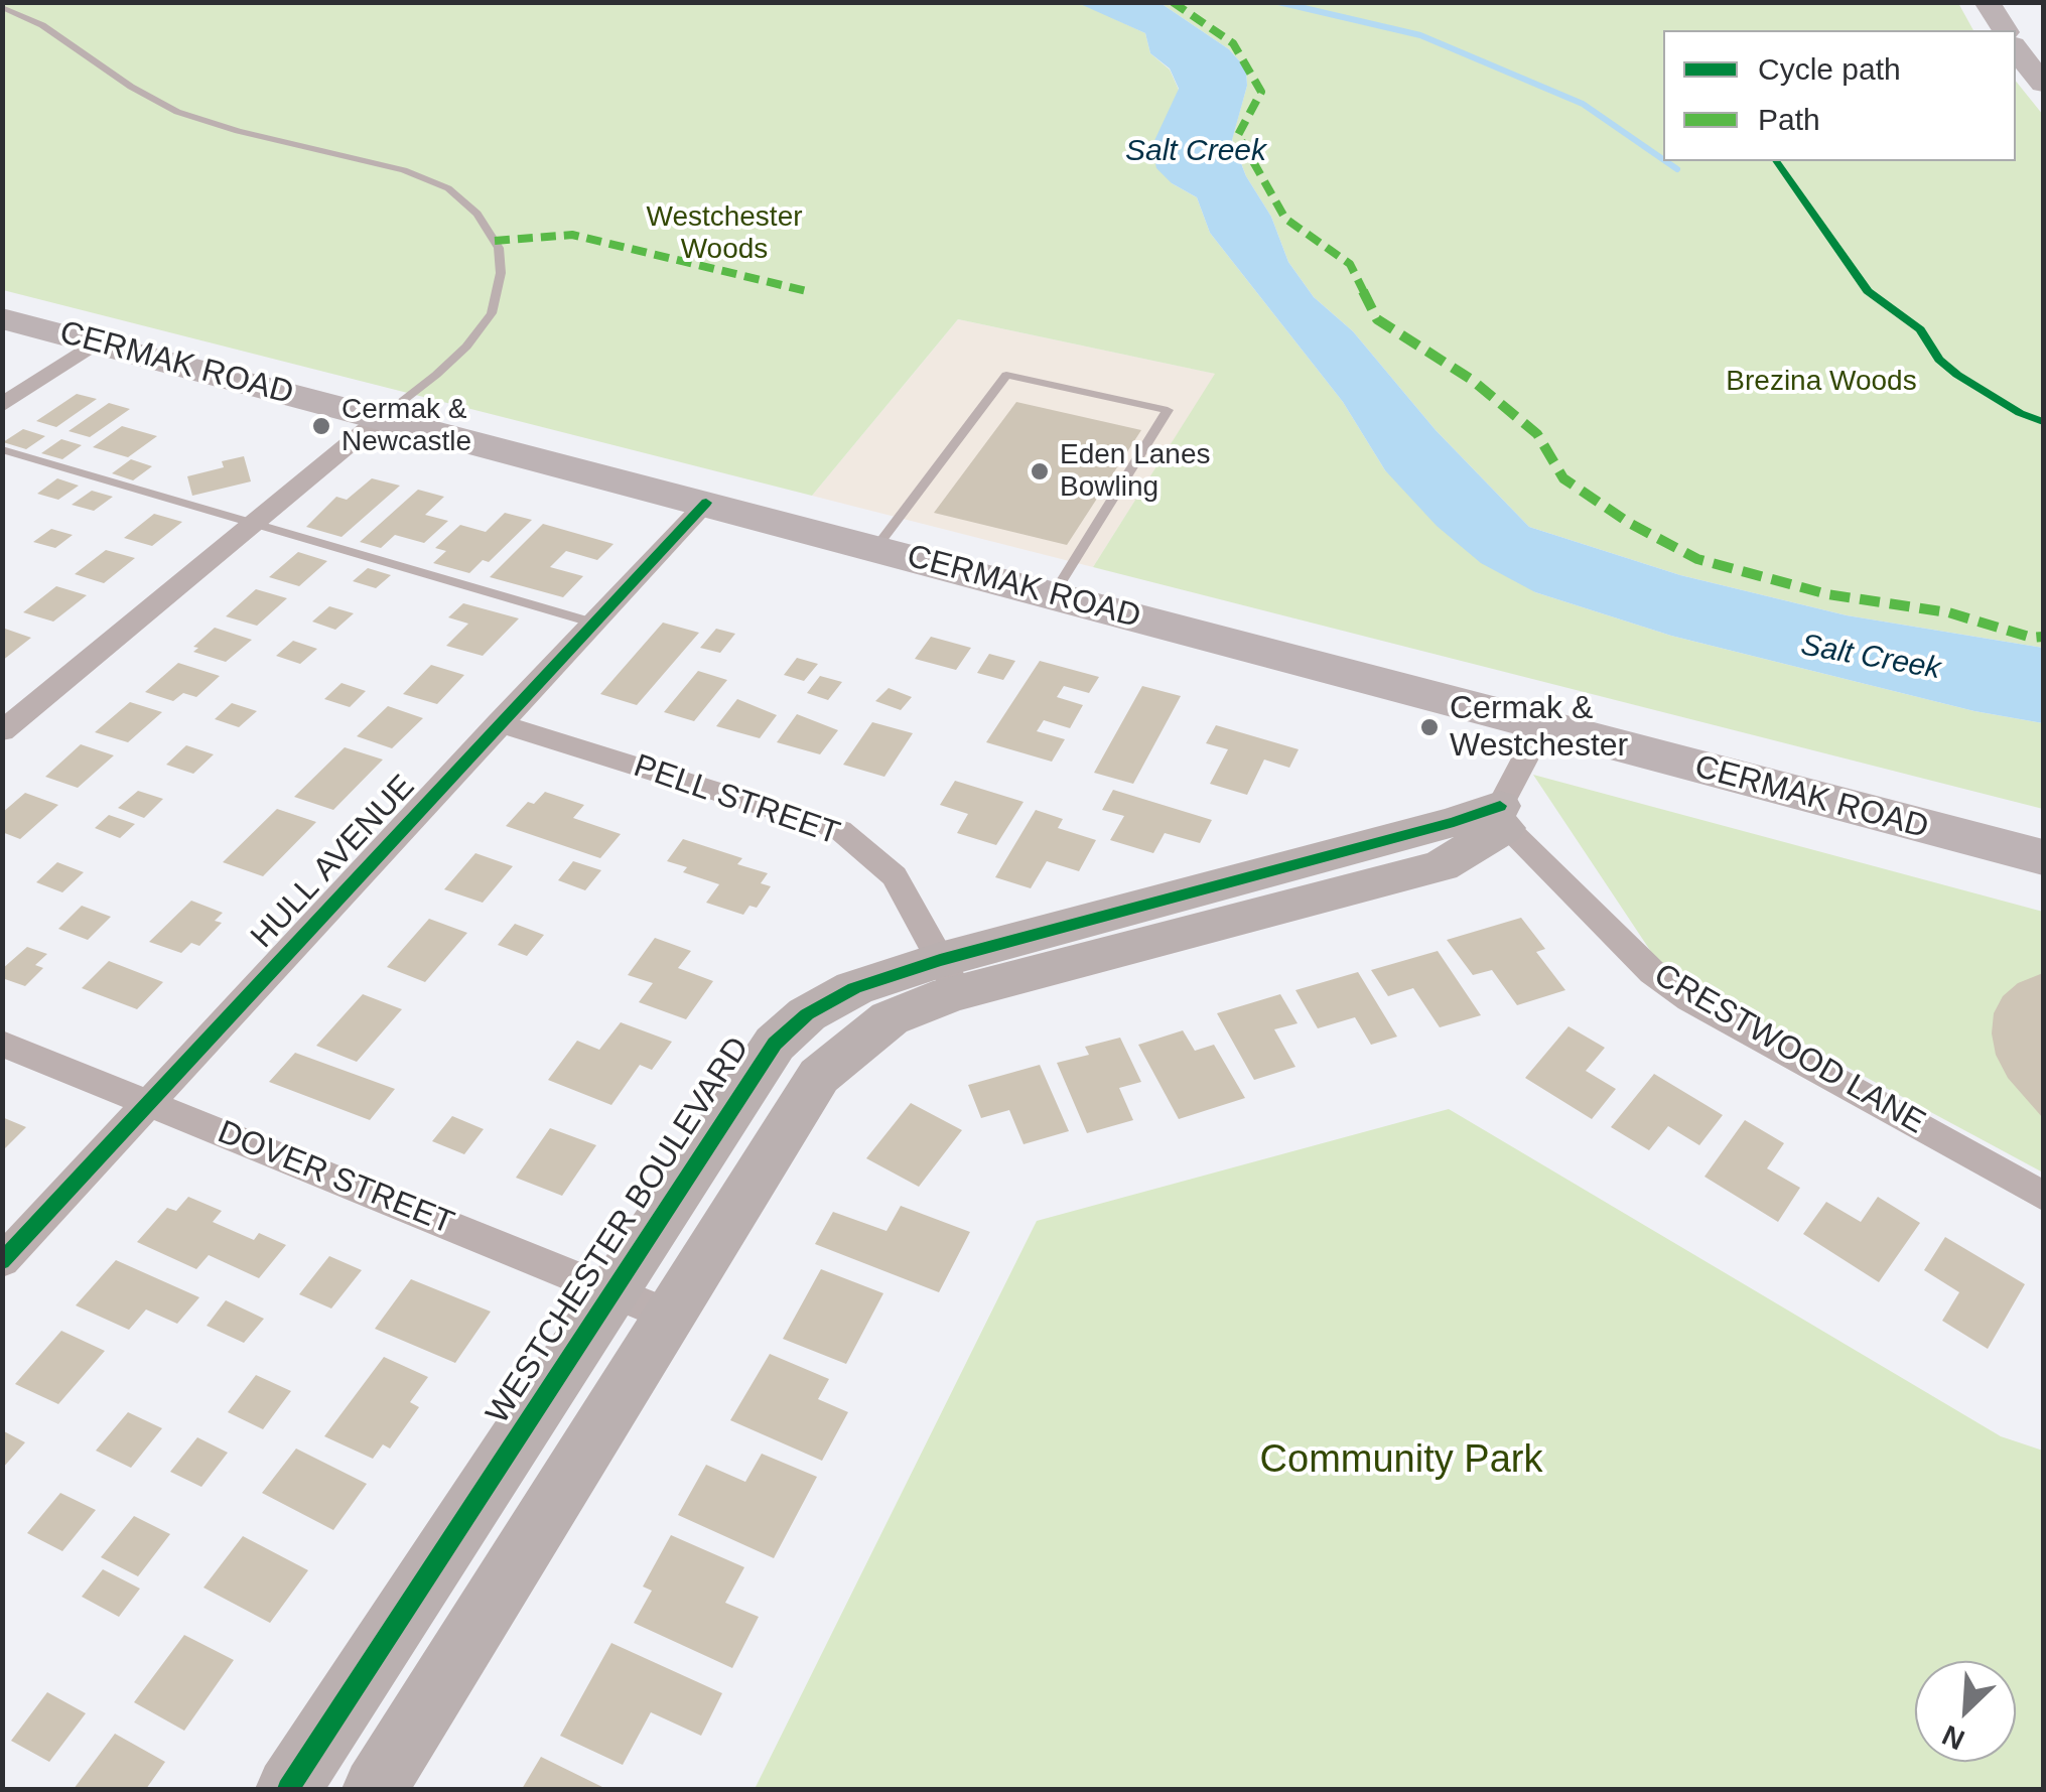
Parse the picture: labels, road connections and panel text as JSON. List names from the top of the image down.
{
  "streets": {
    "main road": ["CERMAK ROAD"],
    "street": [
      "PELL STREET",
      "HULL AVENUE",
      "CRESTWOOD LANE",
      "DOVER STREET",
      "WESTCHESTER BOULEVARD"
    ]
  },
  "crossings": [
    ["CERMAK ROAD", "HULL AVENUE"],
    ["PELL STREET", "HULL AVENUE"],
    ["PELL STREET", "WESTCHESTER BOULEVARD"],
    ["HULL AVENUE", "DOVER STREET"],
    ["CRESTWOOD LANE", "WESTCHESTER BOULEVARD"],
    ["DOVER STREET", "WESTCHESTER BOULEVARD"]
  ],
  "water": ["Salt Creek"],
  "parks": ["Westchester Woods", "Brezina Woods", "Community Park"],
  "places": ["Cermak & Newcastle", "Eden Lanes Bowling", "Cermak & Westchester"],
  "legend": ["Cycle path", "Path"],
  "north": "bottom left"
}
